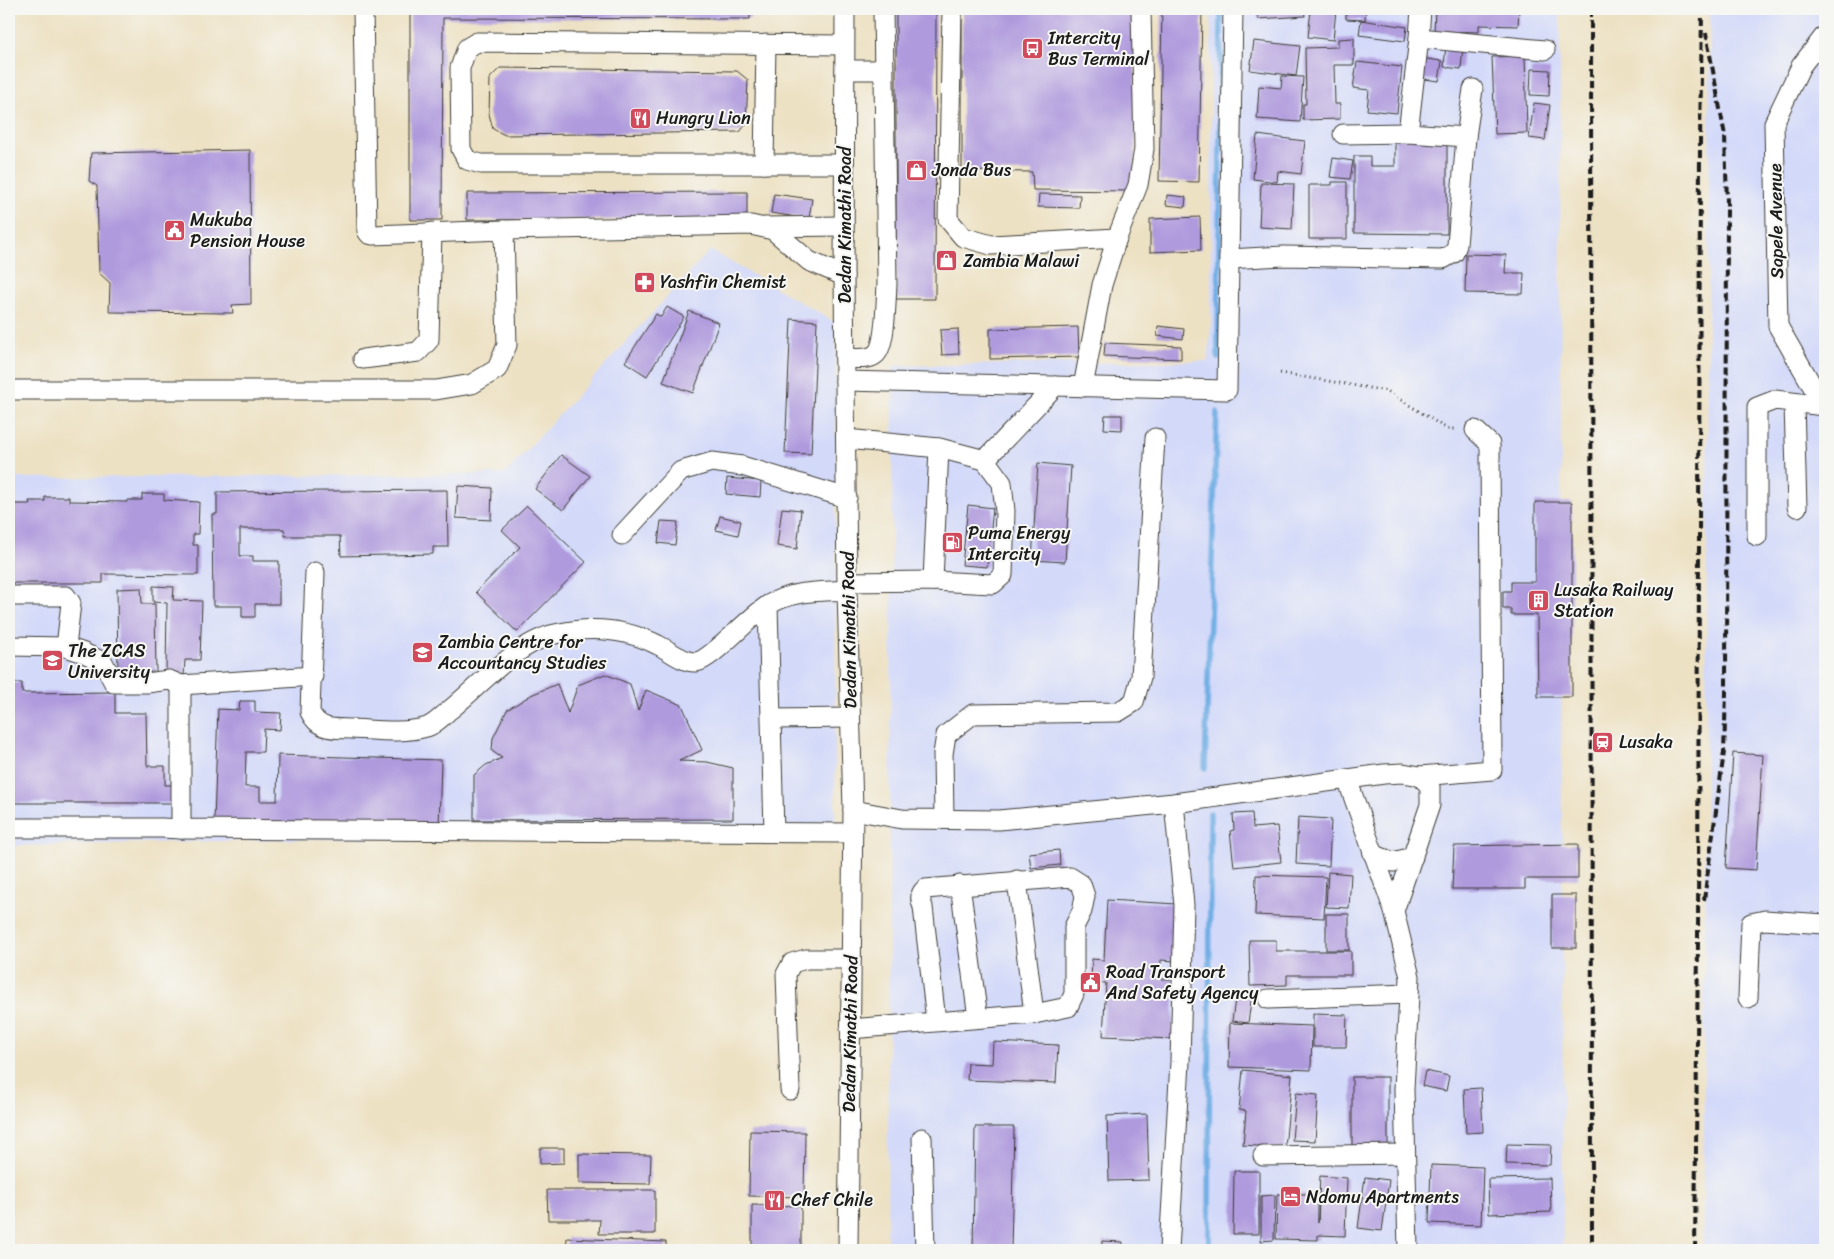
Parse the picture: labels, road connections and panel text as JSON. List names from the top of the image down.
{
  "streets": {
    "street": ["Sapele Avenue", "Dedan Kimathi Road"]
  },
  "places": {
    "bus stop": ["Intercity Bus Terminal"],
    "restaurant": ["Hungry Lion", "Chef Chile"],
    "shop": ["Jonda Bus", "Zambia Malawi"],
    "public building": ["Mukuba Pension House", "Road Transport And Safety Agency"],
    "pharmacy": ["Yashfin Chemist"],
    "fuel station": ["Puma Energy Intercity"],
    "building": ["Lusaka Railway Station"],
    "school or university": ["Zambia Centre for Accountancy Studies", "The ZCAS University"],
    "station": ["Lusaka"],
    "hotel": ["Ndomu Apartments"]
  }
}
